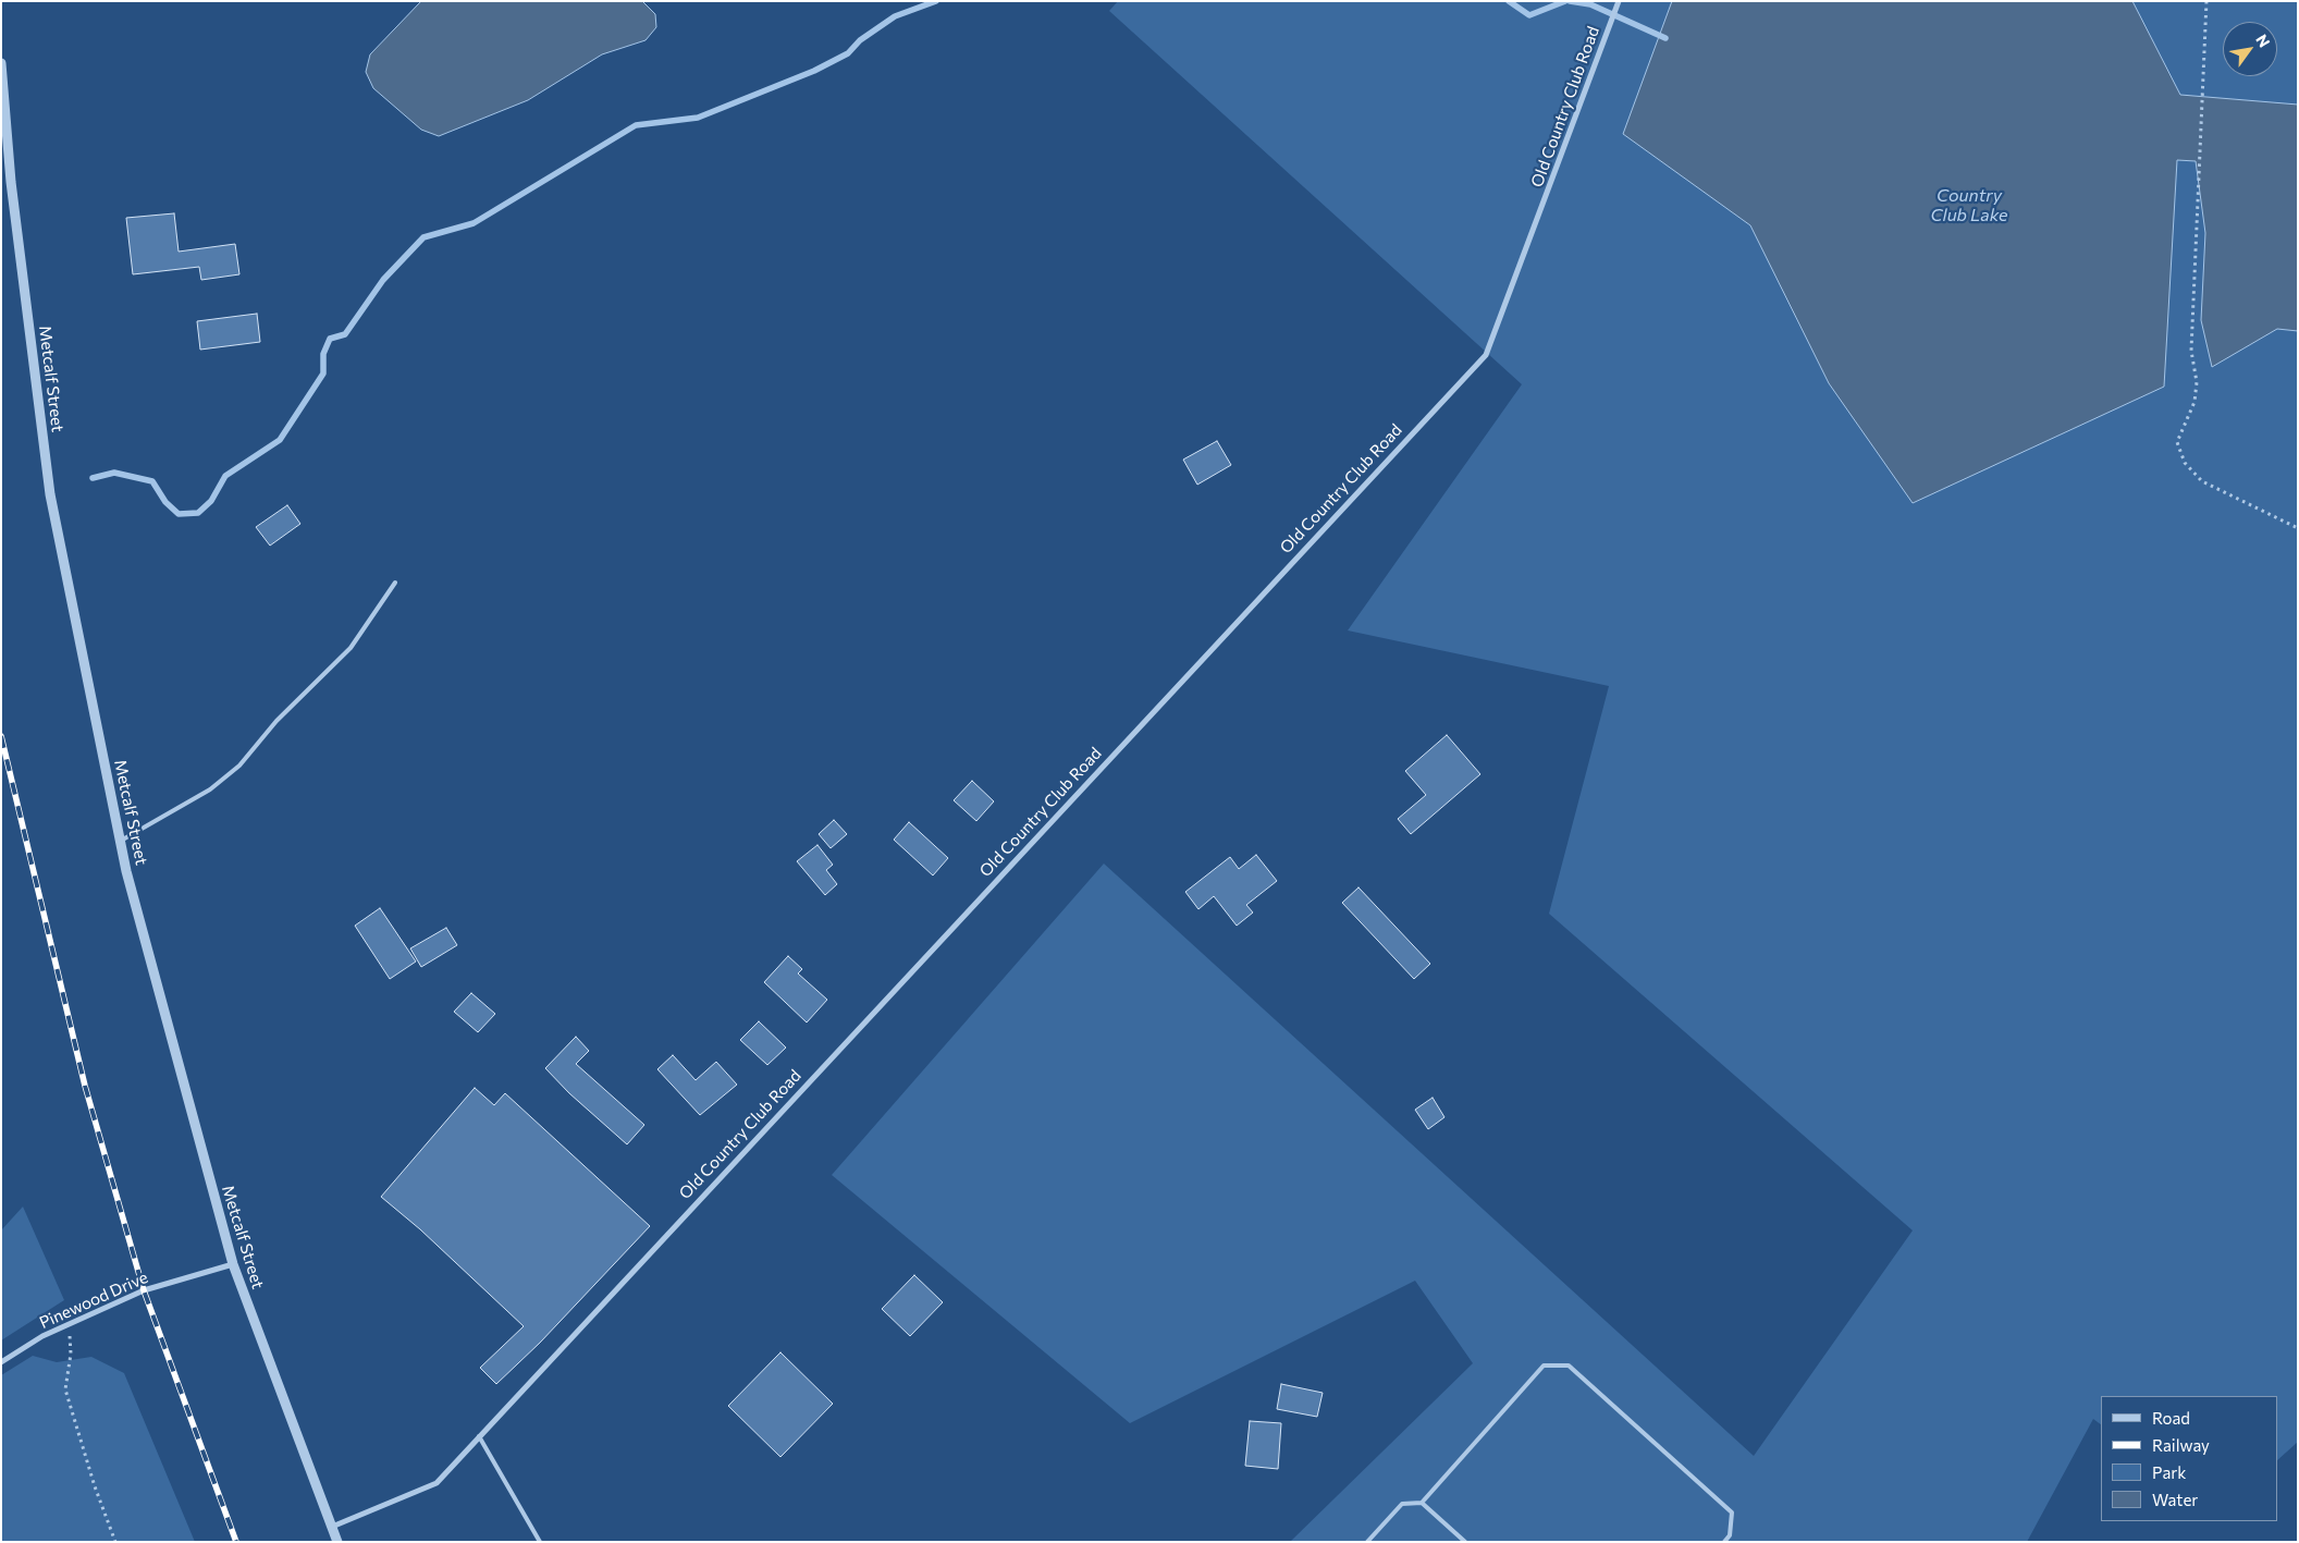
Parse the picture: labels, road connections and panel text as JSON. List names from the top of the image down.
{
  "streets": {
    "street": ["Old Country Club Road", "Metcalf Street", "Pinewood Drive"]
  },
  "crossings": [
    ["Old Country Club Road", "Metcalf Street"],
    ["Metcalf Street", "Pinewood Drive"]
  ],
  "water": ["Country Club Lake"],
  "legend": [
    "Road",
    "Railway",
    "Park",
    "Water"
  ],
  "north": "top right"
}
